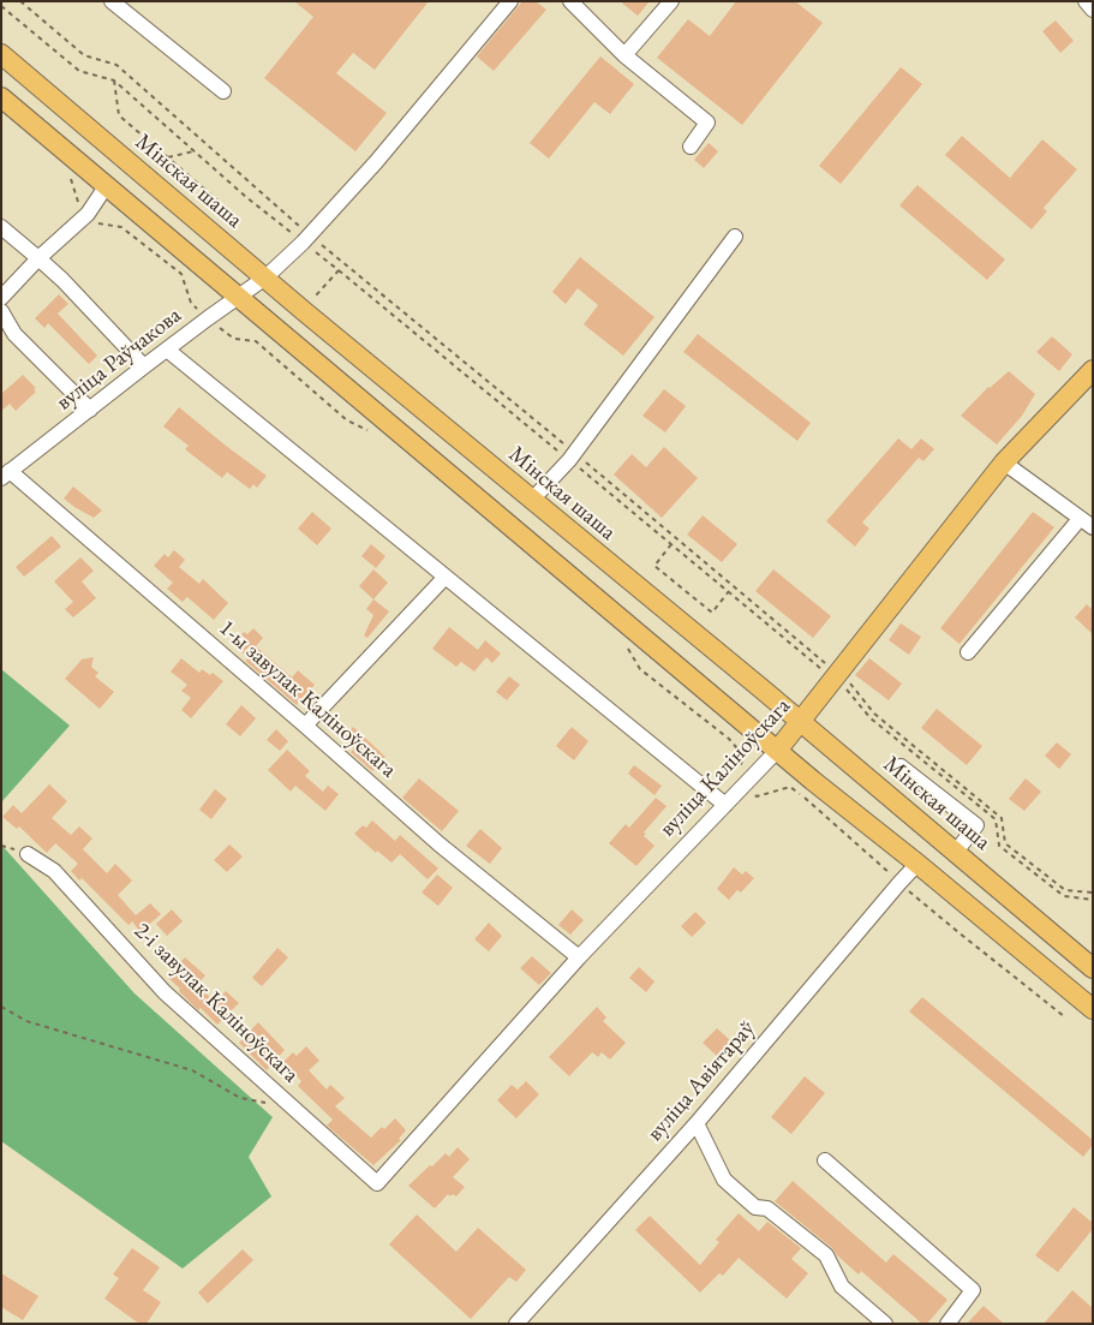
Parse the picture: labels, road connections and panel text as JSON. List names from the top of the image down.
{
  "streets": {
    "main road": ["Мінская шаша", "вуліца Каліноўскага"],
    "street": [
      "вуліца Раўчакова",
      "1-ы завулак Каліноўскага",
      "2-і завулак Каліноўскага",
      "вуліца Авіятараў"
    ]
  },
  "crossings": [
    ["Мінская шаша", "вуліца Раўчакова"],
    ["Мінская шаша", "вуліца Каліноўскага"],
    ["вуліца Раўчакова", "1-ы завулак Каліноўскага"],
    ["1-ы завулак Каліноўскага", "вуліца Каліноўскага"],
    ["вуліца Каліноўскага", "2-і завулак Каліноўскага"]
  ]
}
